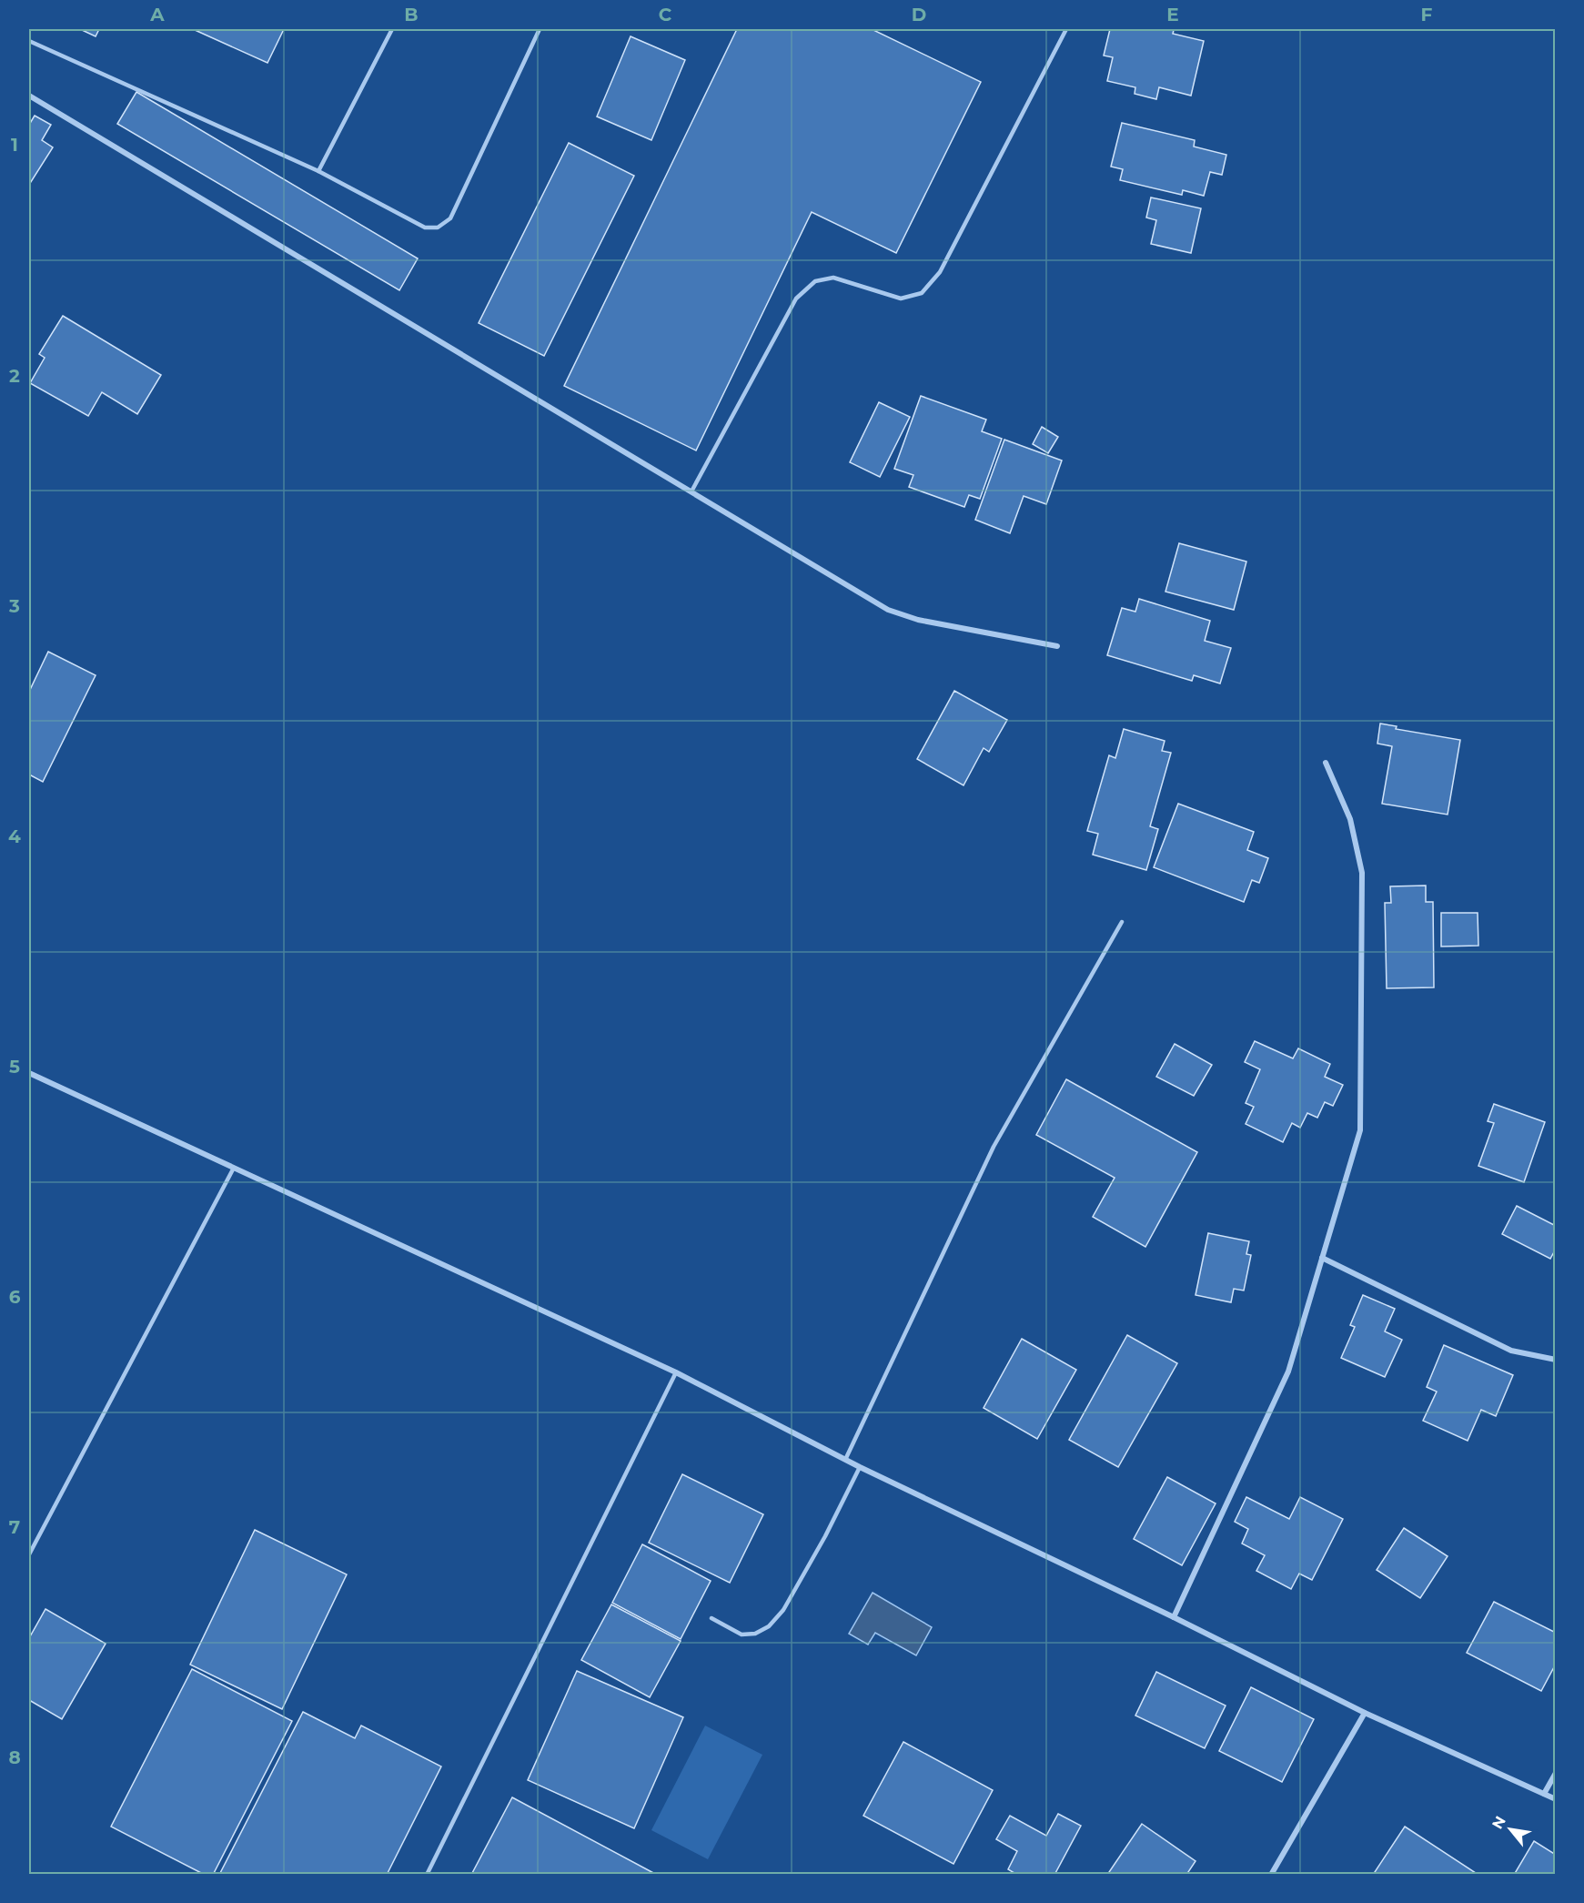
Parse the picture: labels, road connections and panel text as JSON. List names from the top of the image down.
{
  "north": "top left",
  "grid": {
    "columns": [
      "A",
      "B",
      "C",
      "D",
      "E",
      "F"
    ],
    "rows": [
      "1",
      "2",
      "3",
      "4",
      "5",
      "6",
      "7",
      "8"
    ]
  }
}
